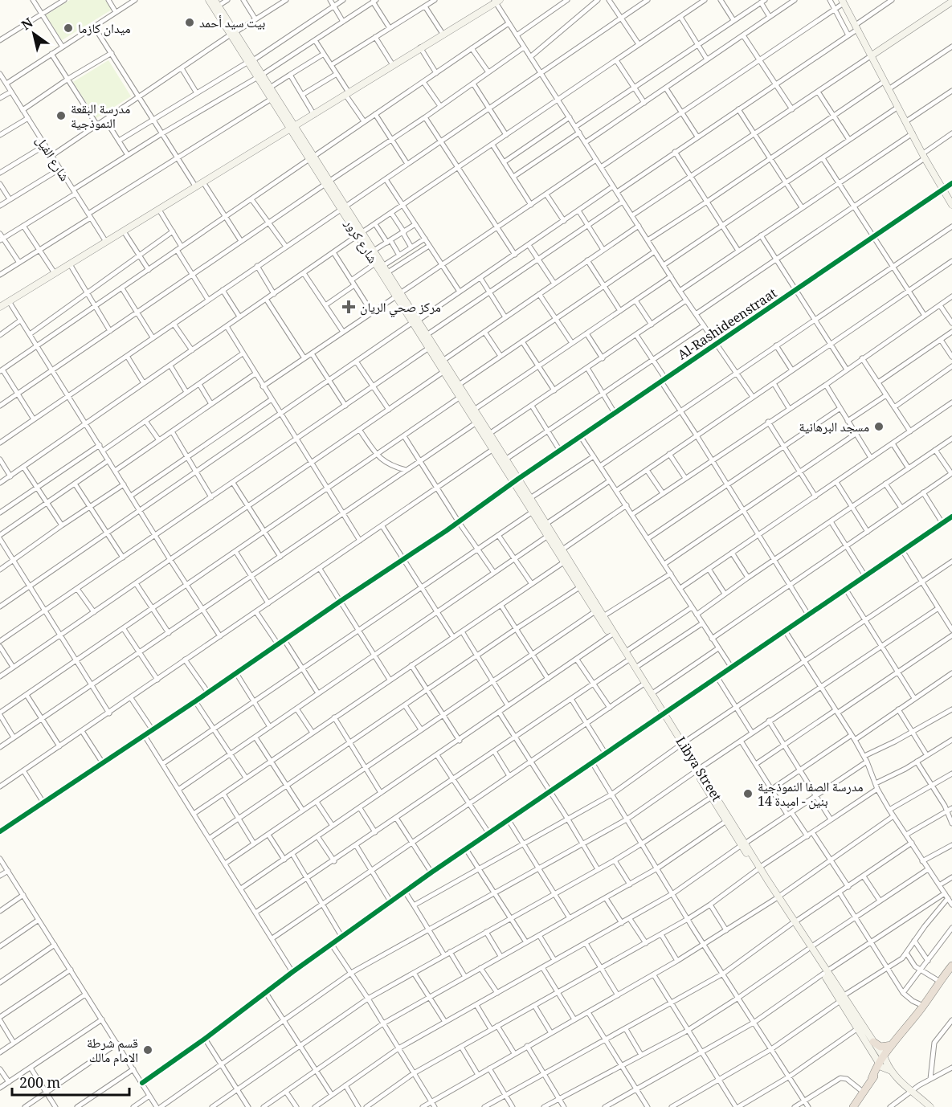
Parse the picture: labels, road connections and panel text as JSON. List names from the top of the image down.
{
  "streets": {
    "street": [
      "شارع الفيل",
      "شارع كرور",
      "Al-Rashideenstraat",
      "Libya Street"
    ]
  },
  "crossings": [
    ["شارع كرور", "Al-Rashideenstraat"],
    ["شارع كرور", "Libya Street"],
    ["Al-Rashideenstraat", "Libya Street"]
  ],
  "places": {
    "other": [
      "بيت سيد أحمد",
      "ميدان كازما",
      "مدرسة البقعة النموذجية",
      "مسجد البرهانية",
      "مدرسة الصفا النموذجية بنين - امبدة 14",
      "قسم شرطة الامام مالك"
    ],
    "health": ["مركز صحي الريان"]
  },
  "scale_bar": "200 m",
  "north": "top left"
}
